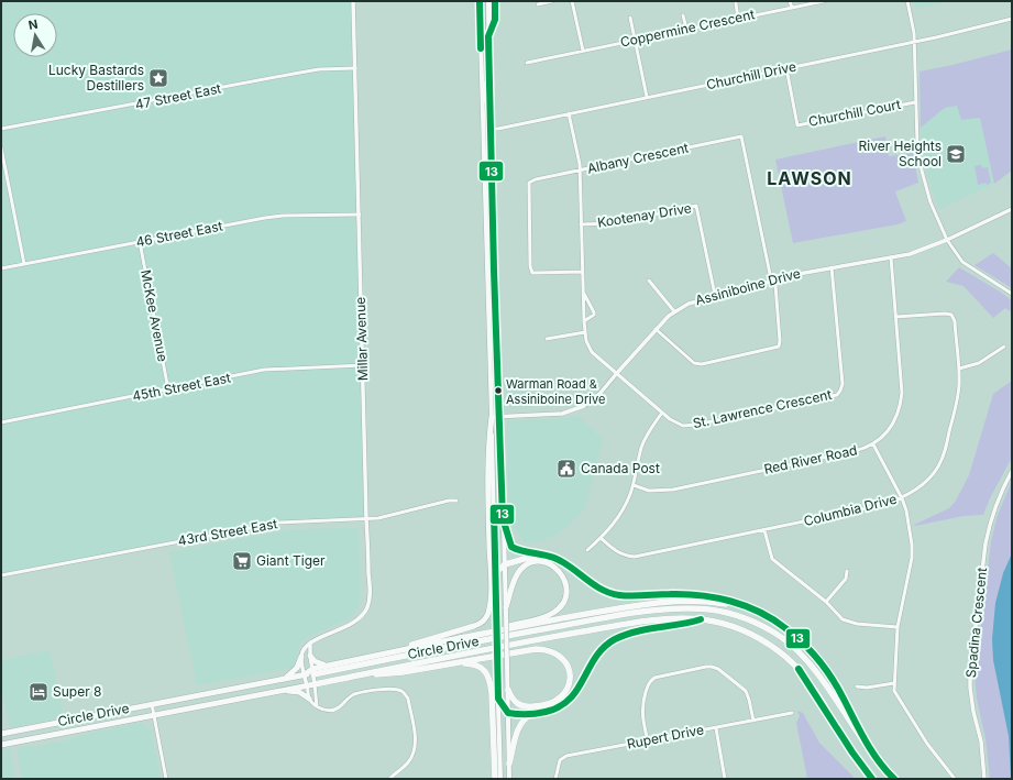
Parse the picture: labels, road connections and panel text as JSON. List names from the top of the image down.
{
  "streets": {
    "highway": ["Circle Drive"],
    "street": [
      "Coppermine Crescent",
      "Churchill Drive",
      "47 Street East",
      "Churchill Court",
      "Albany Crescent",
      "Kootenay Drive",
      "46 Street East",
      "Assiniboine Drive",
      "McKee Avenue",
      "Millar Avenue",
      "45th Street East",
      "St. Lawrence Crescent",
      "Red River Road",
      "Columbia Drive",
      "43rd Street East",
      "Spadina Crescent",
      "Rupert Drive"
    ]
  },
  "crossings": [
    ["Churchill Drive", "Churchill Court"],
    ["Churchill Drive", "St. Lawrence Crescent"],
    ["47 Street East", "Millar Avenue"],
    ["Albany Crescent", "Assiniboine Drive"],
    ["Albany Crescent", "St. Lawrence Crescent"],
    ["Kootenay Drive", "Assiniboine Drive"],
    ["Kootenay Drive", "St. Lawrence Crescent"],
    ["46 Street East", "McKee Avenue"],
    ["46 Street East", "Millar Avenue"],
    ["Assiniboine Drive", "St. Lawrence Crescent"],
    ["Assiniboine Drive", "Red River Road"],
    ["McKee Avenue", "45th Street East"],
    ["Millar Avenue", "45th Street East"],
    ["Millar Avenue", "43rd Street East"],
    ["Red River Road", "Columbia Drive"]
  ],
  "districts": ["LAWSON"],
  "places": {
    "place": ["Lucky Bastards Destillers"],
    "school or university": ["River Heights School"],
    "other": ["Warman Road & Assiniboine Drive"],
    "public building": ["Canada Post"],
    "supermarket": ["Giant Tiger"],
    "hotel": ["Super 8"]
  },
  "lines": ["transit line 13"],
  "north": "top"
}
